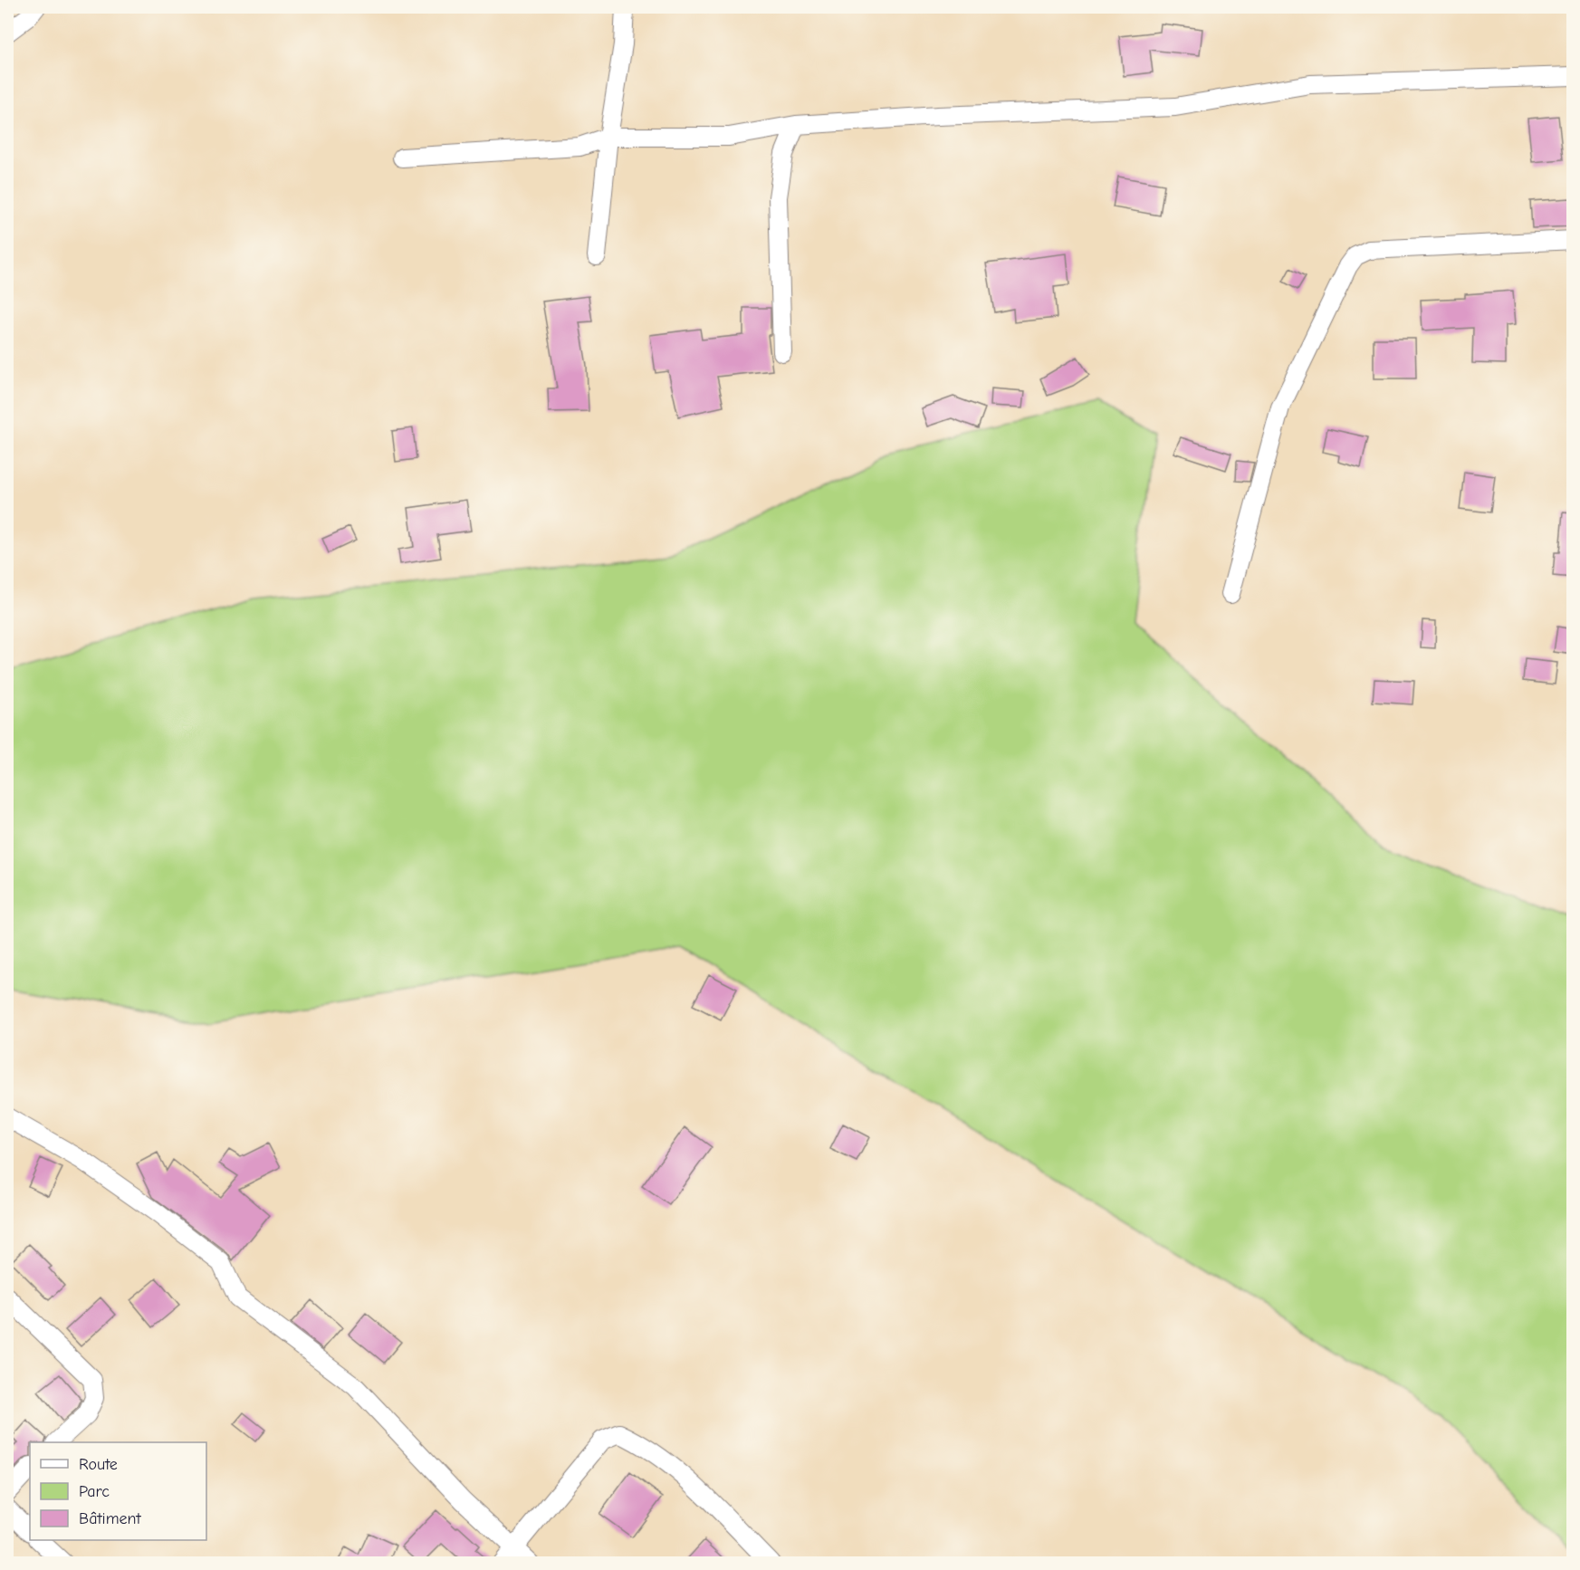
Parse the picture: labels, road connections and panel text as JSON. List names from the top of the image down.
{
  "legend": ["Route", "Parc", "Bâtiment"]
}
